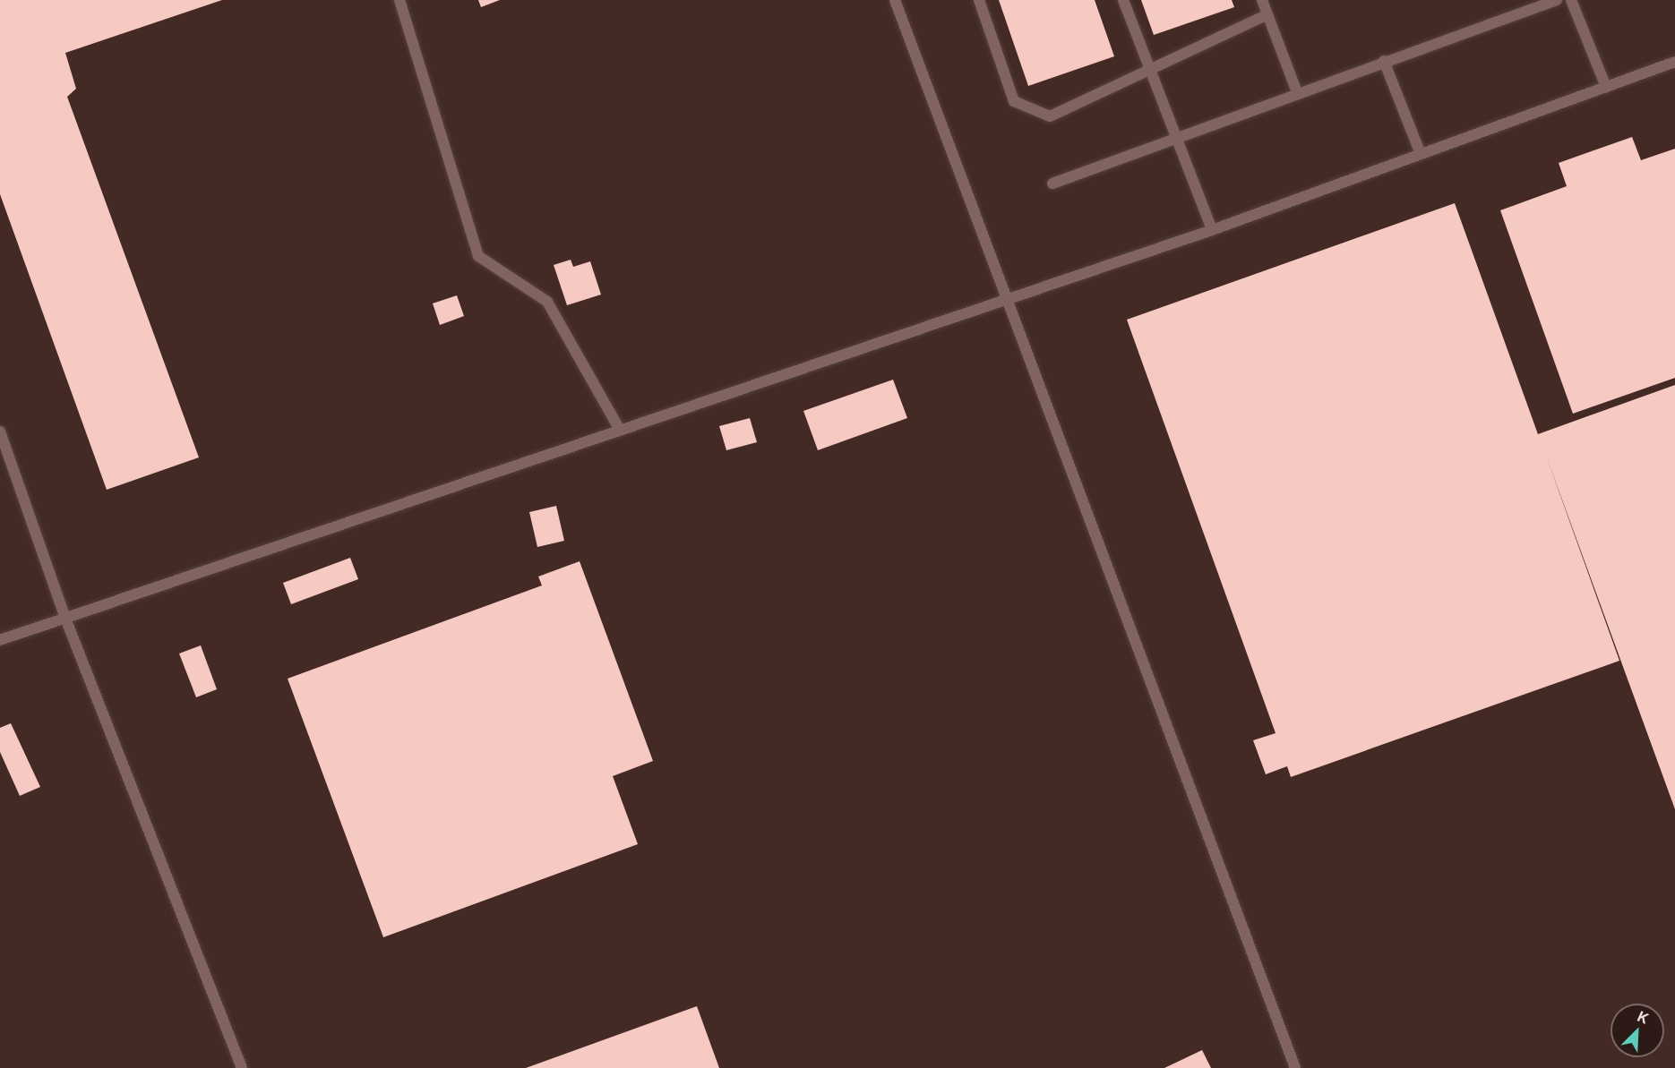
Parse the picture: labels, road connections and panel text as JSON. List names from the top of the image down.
{
  "north": "top right"
}
